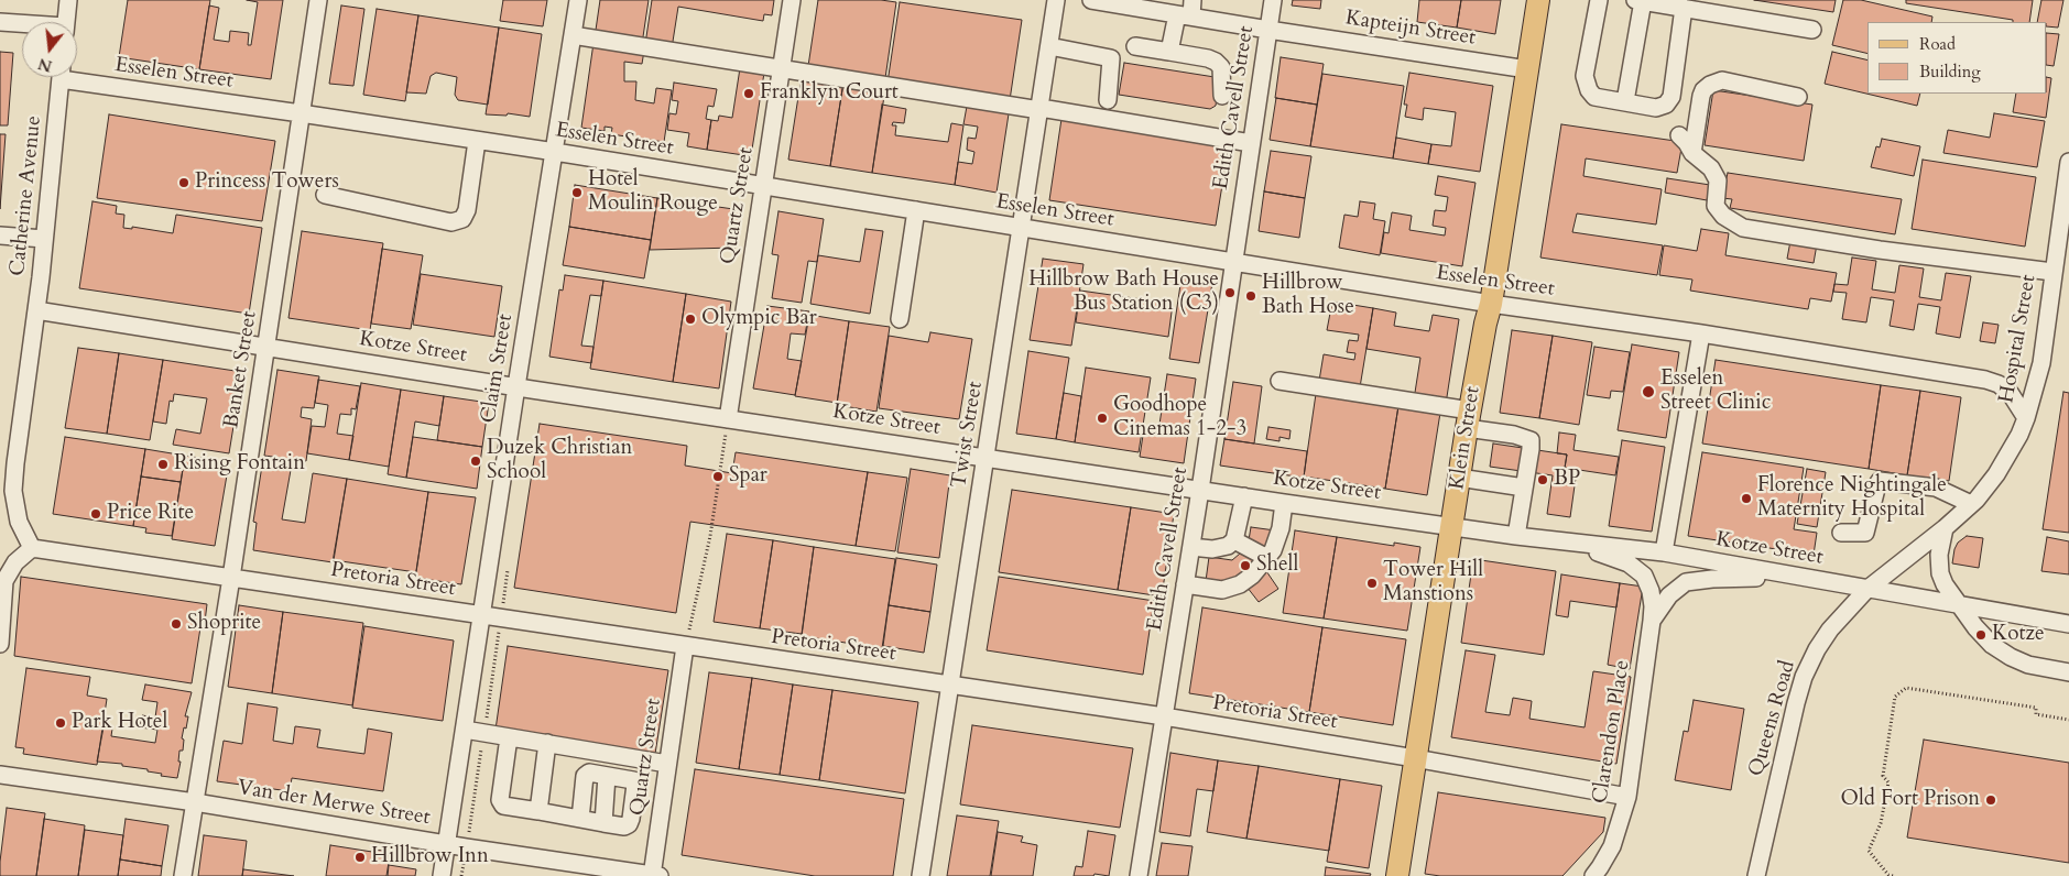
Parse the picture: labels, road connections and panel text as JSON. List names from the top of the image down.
{
  "streets": {
    "main road": ["Klein Street"],
    "street": [
      "Kapteijn Street",
      "Esselen Street",
      "Edith Cavell Street",
      "Catherine Avenue",
      "Quartz Street",
      "Hospital Street",
      "Kotze Street",
      "Claim Street",
      "Banket Street",
      "Twist Street",
      "Pretoria Street",
      "Queens Road",
      "Clarendon Place",
      "Van der Merwe Street"
    ]
  },
  "crossings": [
    ["Kapteijn Street", "Edith Cavell Street"],
    ["Kapteijn Street", "Klein Street"],
    ["Esselen Street", "Edith Cavell Street"],
    ["Esselen Street", "Quartz Street"],
    ["Esselen Street", "Hospital Street"],
    ["Esselen Street", "Claim Street"],
    ["Esselen Street", "Banket Street"],
    ["Esselen Street", "Twist Street"],
    ["Esselen Street", "Klein Street"],
    ["Edith Cavell Street", "Kotze Street"],
    ["Edith Cavell Street", "Pretoria Street"],
    ["Catherine Avenue", "Kotze Street"],
    ["Catherine Avenue", "Pretoria Street"],
    ["Quartz Street", "Kotze Street"],
    ["Quartz Street", "Pretoria Street"],
    ["Quartz Street", "Van der Merwe Street"],
    ["Hospital Street", "Kotze Street"],
    ["Hospital Street", "Queens Road"],
    ["Kotze Street", "Claim Street"],
    ["Kotze Street", "Banket Street"],
    ["Kotze Street", "Twist Street"],
    ["Kotze Street", "Klein Street"],
    ["Kotze Street", "Queens Road"],
    ["Kotze Street", "Clarendon Place"],
    ["Claim Street", "Pretoria Street"],
    ["Claim Street", "Van der Merwe Street"],
    ["Banket Street", "Pretoria Street"],
    ["Banket Street", "Van der Merwe Street"],
    ["Twist Street", "Pretoria Street"],
    ["Klein Street", "Pretoria Street"],
    ["Pretoria Street", "Clarendon Place"]
  ],
  "places": [
    "Franklyn Court",
    "Princess Towers",
    "Hotel Moulin Rouge",
    "Hillbrow Bath House Bus Station (C3)",
    "Hillbrow Bath Hose",
    "Olympic Bar",
    "Esselen Street Clinic",
    "Goodhope Cinemas 1-2-3",
    "Duzek Christian School",
    "Rising Fontain",
    "Spar",
    "BP",
    "Florence Nightingale Maternity Hospital",
    "Price Rite",
    "Shell",
    "Tower Hill Manstions",
    "Shoprite",
    "Kotze",
    "Park Hotel",
    "Old Fort Prison",
    "Hillbrow Inn"
  ],
  "legend": ["Road", "Building"],
  "north": "bottom"
}
